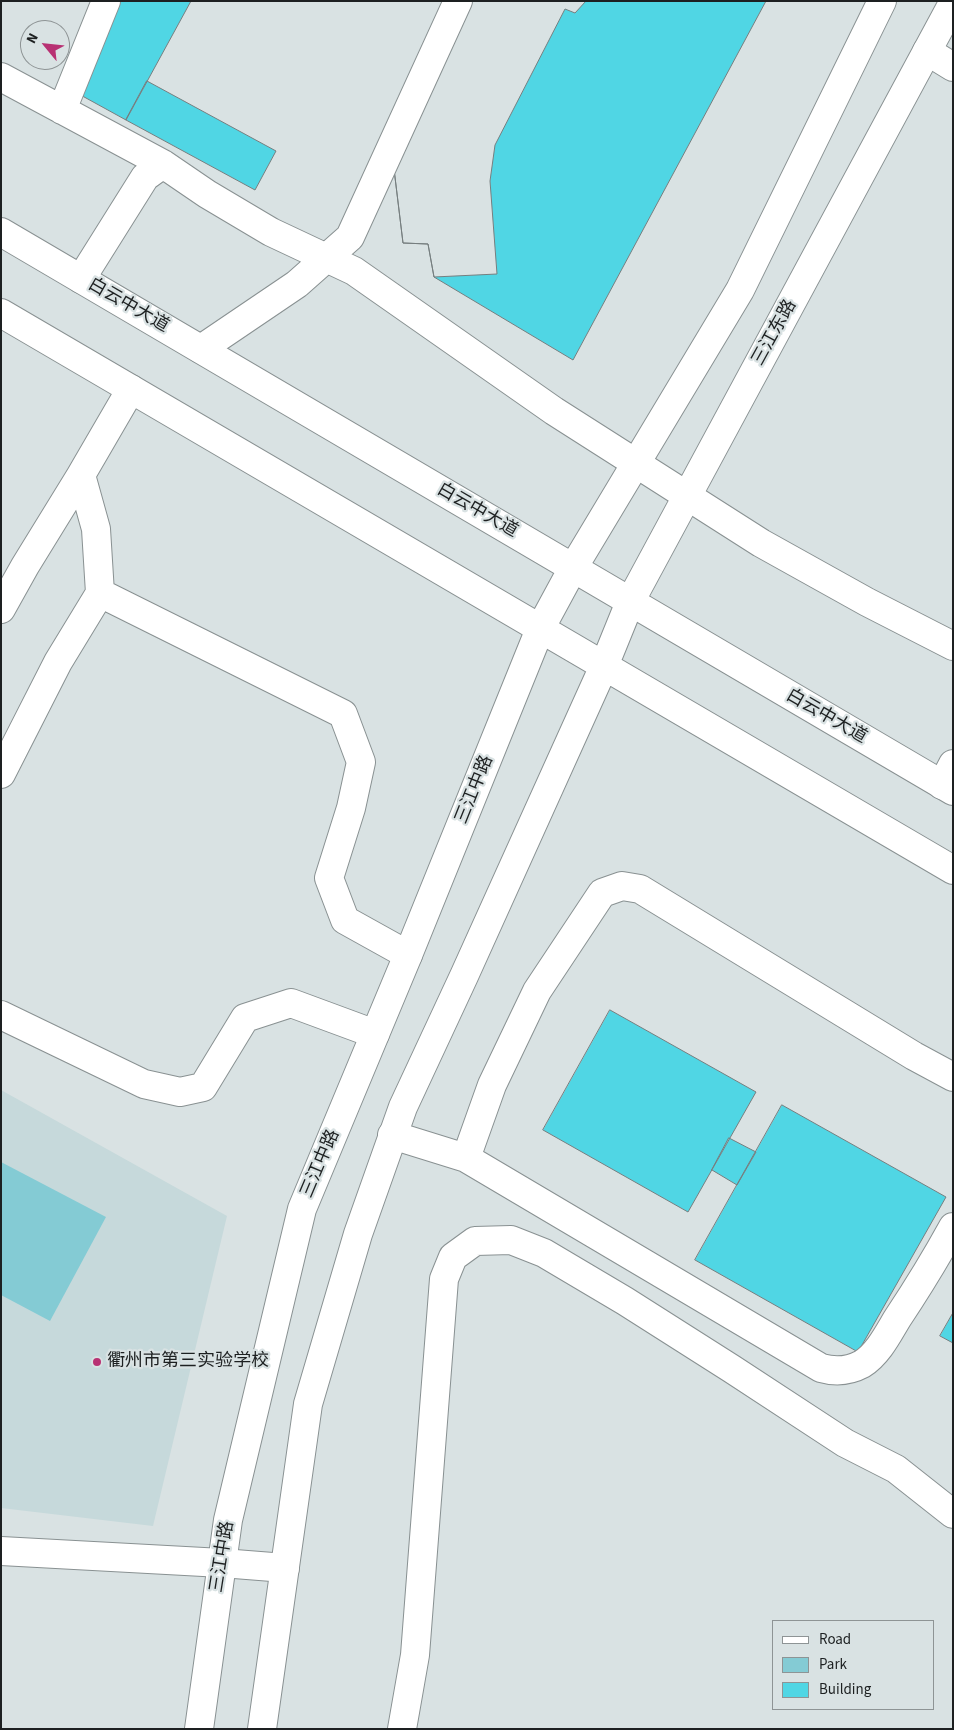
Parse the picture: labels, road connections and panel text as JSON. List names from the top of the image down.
{
  "streets": {
    "street": ["白云中大道", "三江东路", "三江中路"]
  },
  "crossings": [
    ["白云中大道", "三江东路"]
  ],
  "places": ["衢州市第三实验学校"],
  "legend": ["Road", "Park", "Building"],
  "north": "top left"
}
